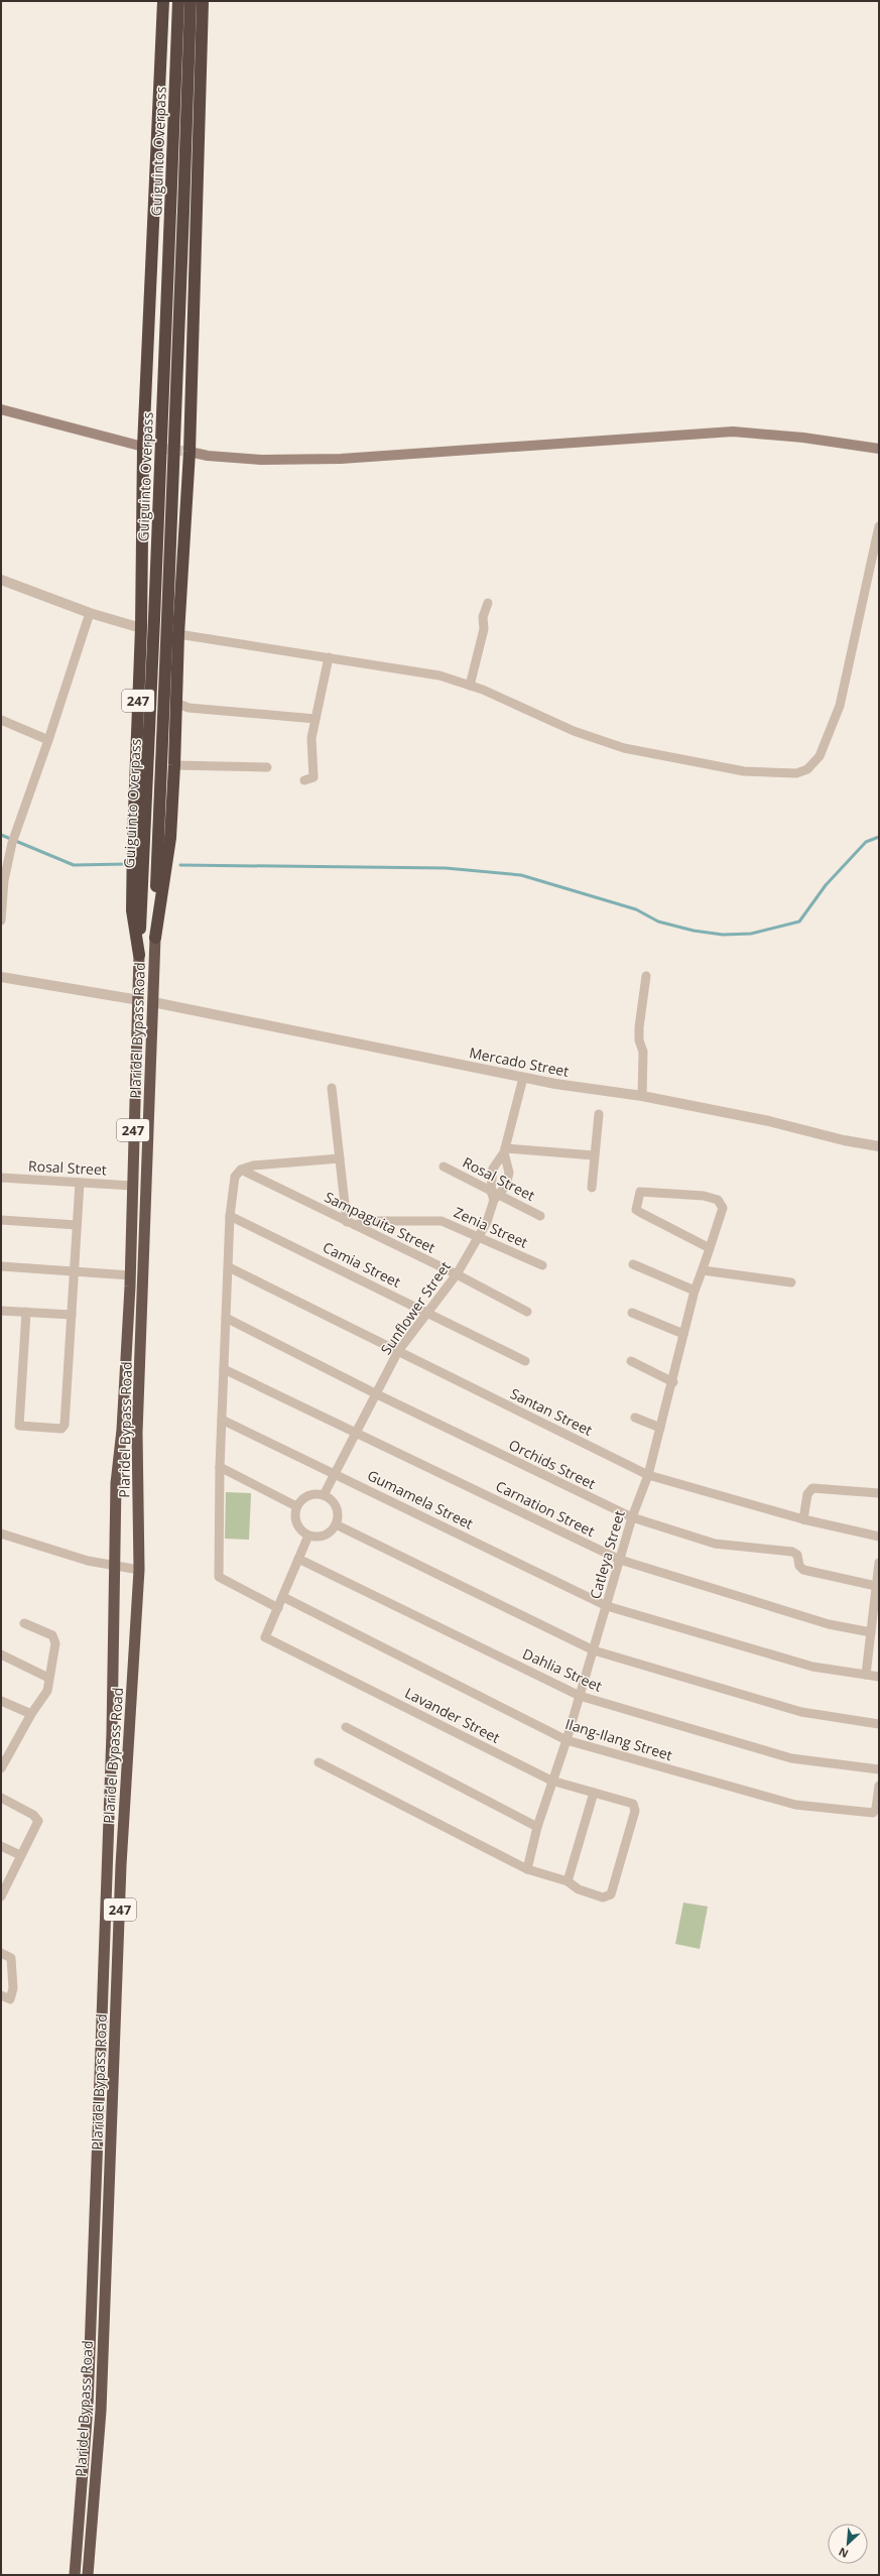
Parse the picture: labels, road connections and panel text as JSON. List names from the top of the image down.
{
  "streets": {
    "highway": ["Guiguinto Overpass", "247", "Plaridel Bypass Road"],
    "street": [
      "Mercado Street",
      "Rosal Street",
      "Sampaguita Street",
      "Zenia Street",
      "Camia Street",
      "Sunflower Street",
      "Santan Street",
      "Orchids Street",
      "Gumamela Street",
      "Carnation Street",
      "Catleya Street",
      "Dahlia Street",
      "Lavander Street",
      "Ilang-Ilang Street"
    ]
  },
  "crossings": [
    ["Guiguinto Overpass", "247"],
    ["Guiguinto Overpass", "Plaridel Bypass Road"],
    ["247", "Plaridel Bypass Road"],
    ["Plaridel Bypass Road", "Mercado Street"],
    ["Plaridel Bypass Road", "Rosal Street"],
    ["Mercado Street", "Sunflower Street"],
    ["Rosal Street", "Sunflower Street"],
    ["Sampaguita Street", "Zenia Street"],
    ["Sampaguita Street", "Sunflower Street"],
    ["Zenia Street", "Sunflower Street"],
    ["Camia Street", "Sunflower Street"],
    ["Sunflower Street", "Santan Street"],
    ["Sunflower Street", "Orchids Street"],
    ["Sunflower Street", "Gumamela Street"],
    ["Sunflower Street", "Carnation Street"],
    ["Santan Street", "Catleya Street"],
    ["Orchids Street", "Catleya Street"],
    ["Gumamela Street", "Catleya Street"],
    ["Carnation Street", "Catleya Street"],
    ["Catleya Street", "Dahlia Street"],
    ["Catleya Street", "Lavander Street"],
    ["Catleya Street", "Ilang-Ilang Street"]
  ],
  "north": "bottom left"
}
